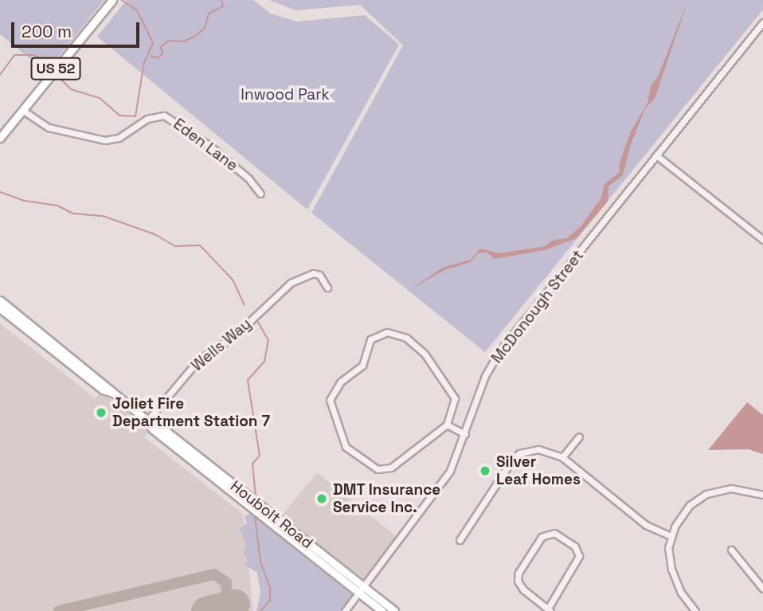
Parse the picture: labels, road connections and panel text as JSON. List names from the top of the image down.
{
  "streets": {
    "main road": ["US 52", "Houbolt Road"],
    "street": ["Eden Lane", "McDonough Street", "Wells Way"]
  },
  "crossings": [
    ["US 52", "Eden Lane"],
    ["McDonough Street", "Houbolt Road"],
    ["Wells Way", "Houbolt Road"]
  ],
  "parks": ["Inwood Park"],
  "places": ["Joliet Fire Department Station 7", "Silver Leaf Homes", "DMT Insurance Service Inc."],
  "scale_bar": "200 m"
}
